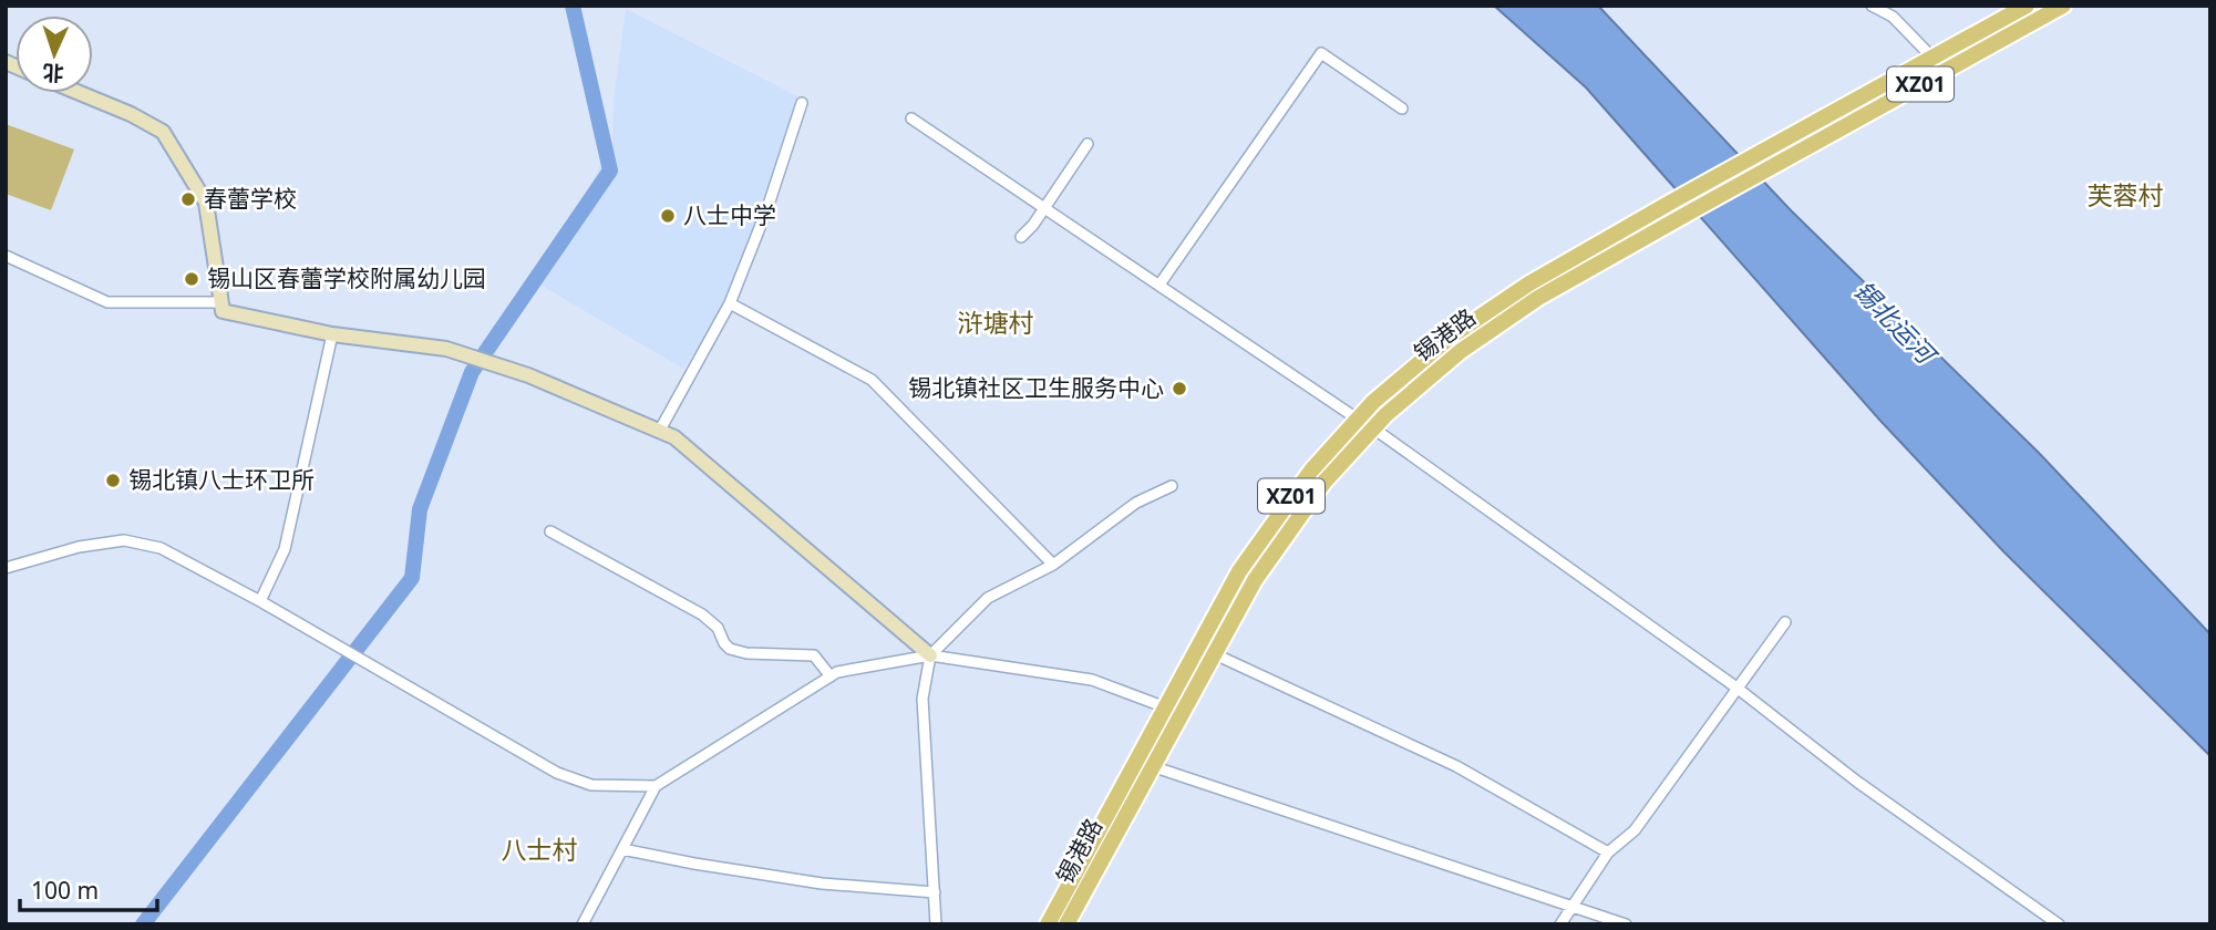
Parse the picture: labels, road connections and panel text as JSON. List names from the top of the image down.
{
  "streets": {
    "main road": ["XZ01", "锡港路"]
  },
  "districts": ["芙蓉村", "浒塘村", "八士村"],
  "water": ["锡北运河"],
  "places": [
    "春蕾学校",
    "八士中学",
    "锡山区春蕾学校附属幼儿园",
    "锡北镇社区卫生服务中心",
    "锡北镇八士环卫所"
  ],
  "scale_bar": "100 m",
  "north": "bottom"
}
